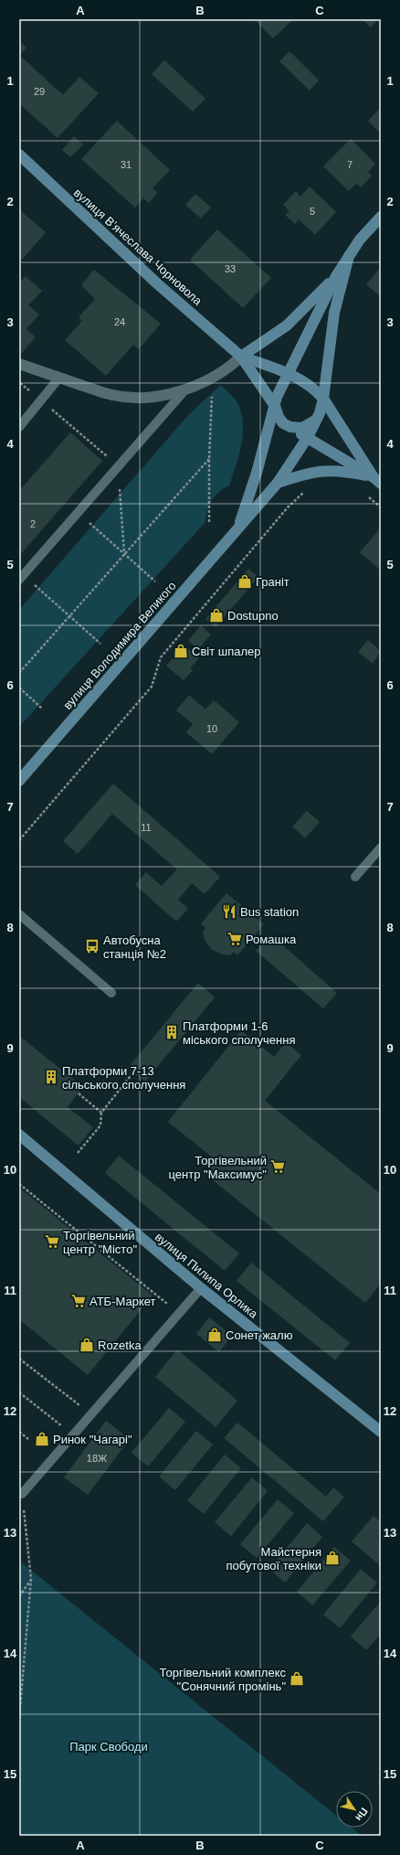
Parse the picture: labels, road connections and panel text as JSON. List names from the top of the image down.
{
  "streets": {
    "main road": ["вулиця Вʼячеслава Чорновола", "вулиця Володимира Великого", "вулиця Пилипа Орлика"]
  },
  "parks": ["Парк Свободи"],
  "places": {
    "shop": [
      "Граніт",
      "Dostupno",
      "Світ шпалер",
      "Сонет жалю",
      "Rozetka",
      "Ринок \"Чагарі\"",
      "Майстерня побутової техніки",
      "Торгівельний комплекс \"Сонячний промінь\""
    ],
    "restaurant": ["Bus station"],
    "supermarket": [
      "Ромашка",
      "Торгівельний центр \"Максимус\"",
      "Торгівельний центр \"Місто\"",
      "АТБ-Маркет"
    ],
    "bus stop": ["Автобусна станція №2"],
    "building": ["Платформи 1-6 міського сполучення", "Платформи 7-13 сільського сполучення"]
  },
  "house_numbers": [
    "29",
    "31",
    "7",
    "5",
    "33",
    "24",
    "2",
    "10",
    "11",
    "18Ж"
  ],
  "north": "bottom right",
  "grid": {
    "columns": ["A", "B", "C"],
    "rows": [
      "1",
      "2",
      "3",
      "4",
      "5",
      "6",
      "7",
      "8",
      "9",
      "10",
      "11",
      "12",
      "13",
      "14",
      "15"
    ]
  }
}
